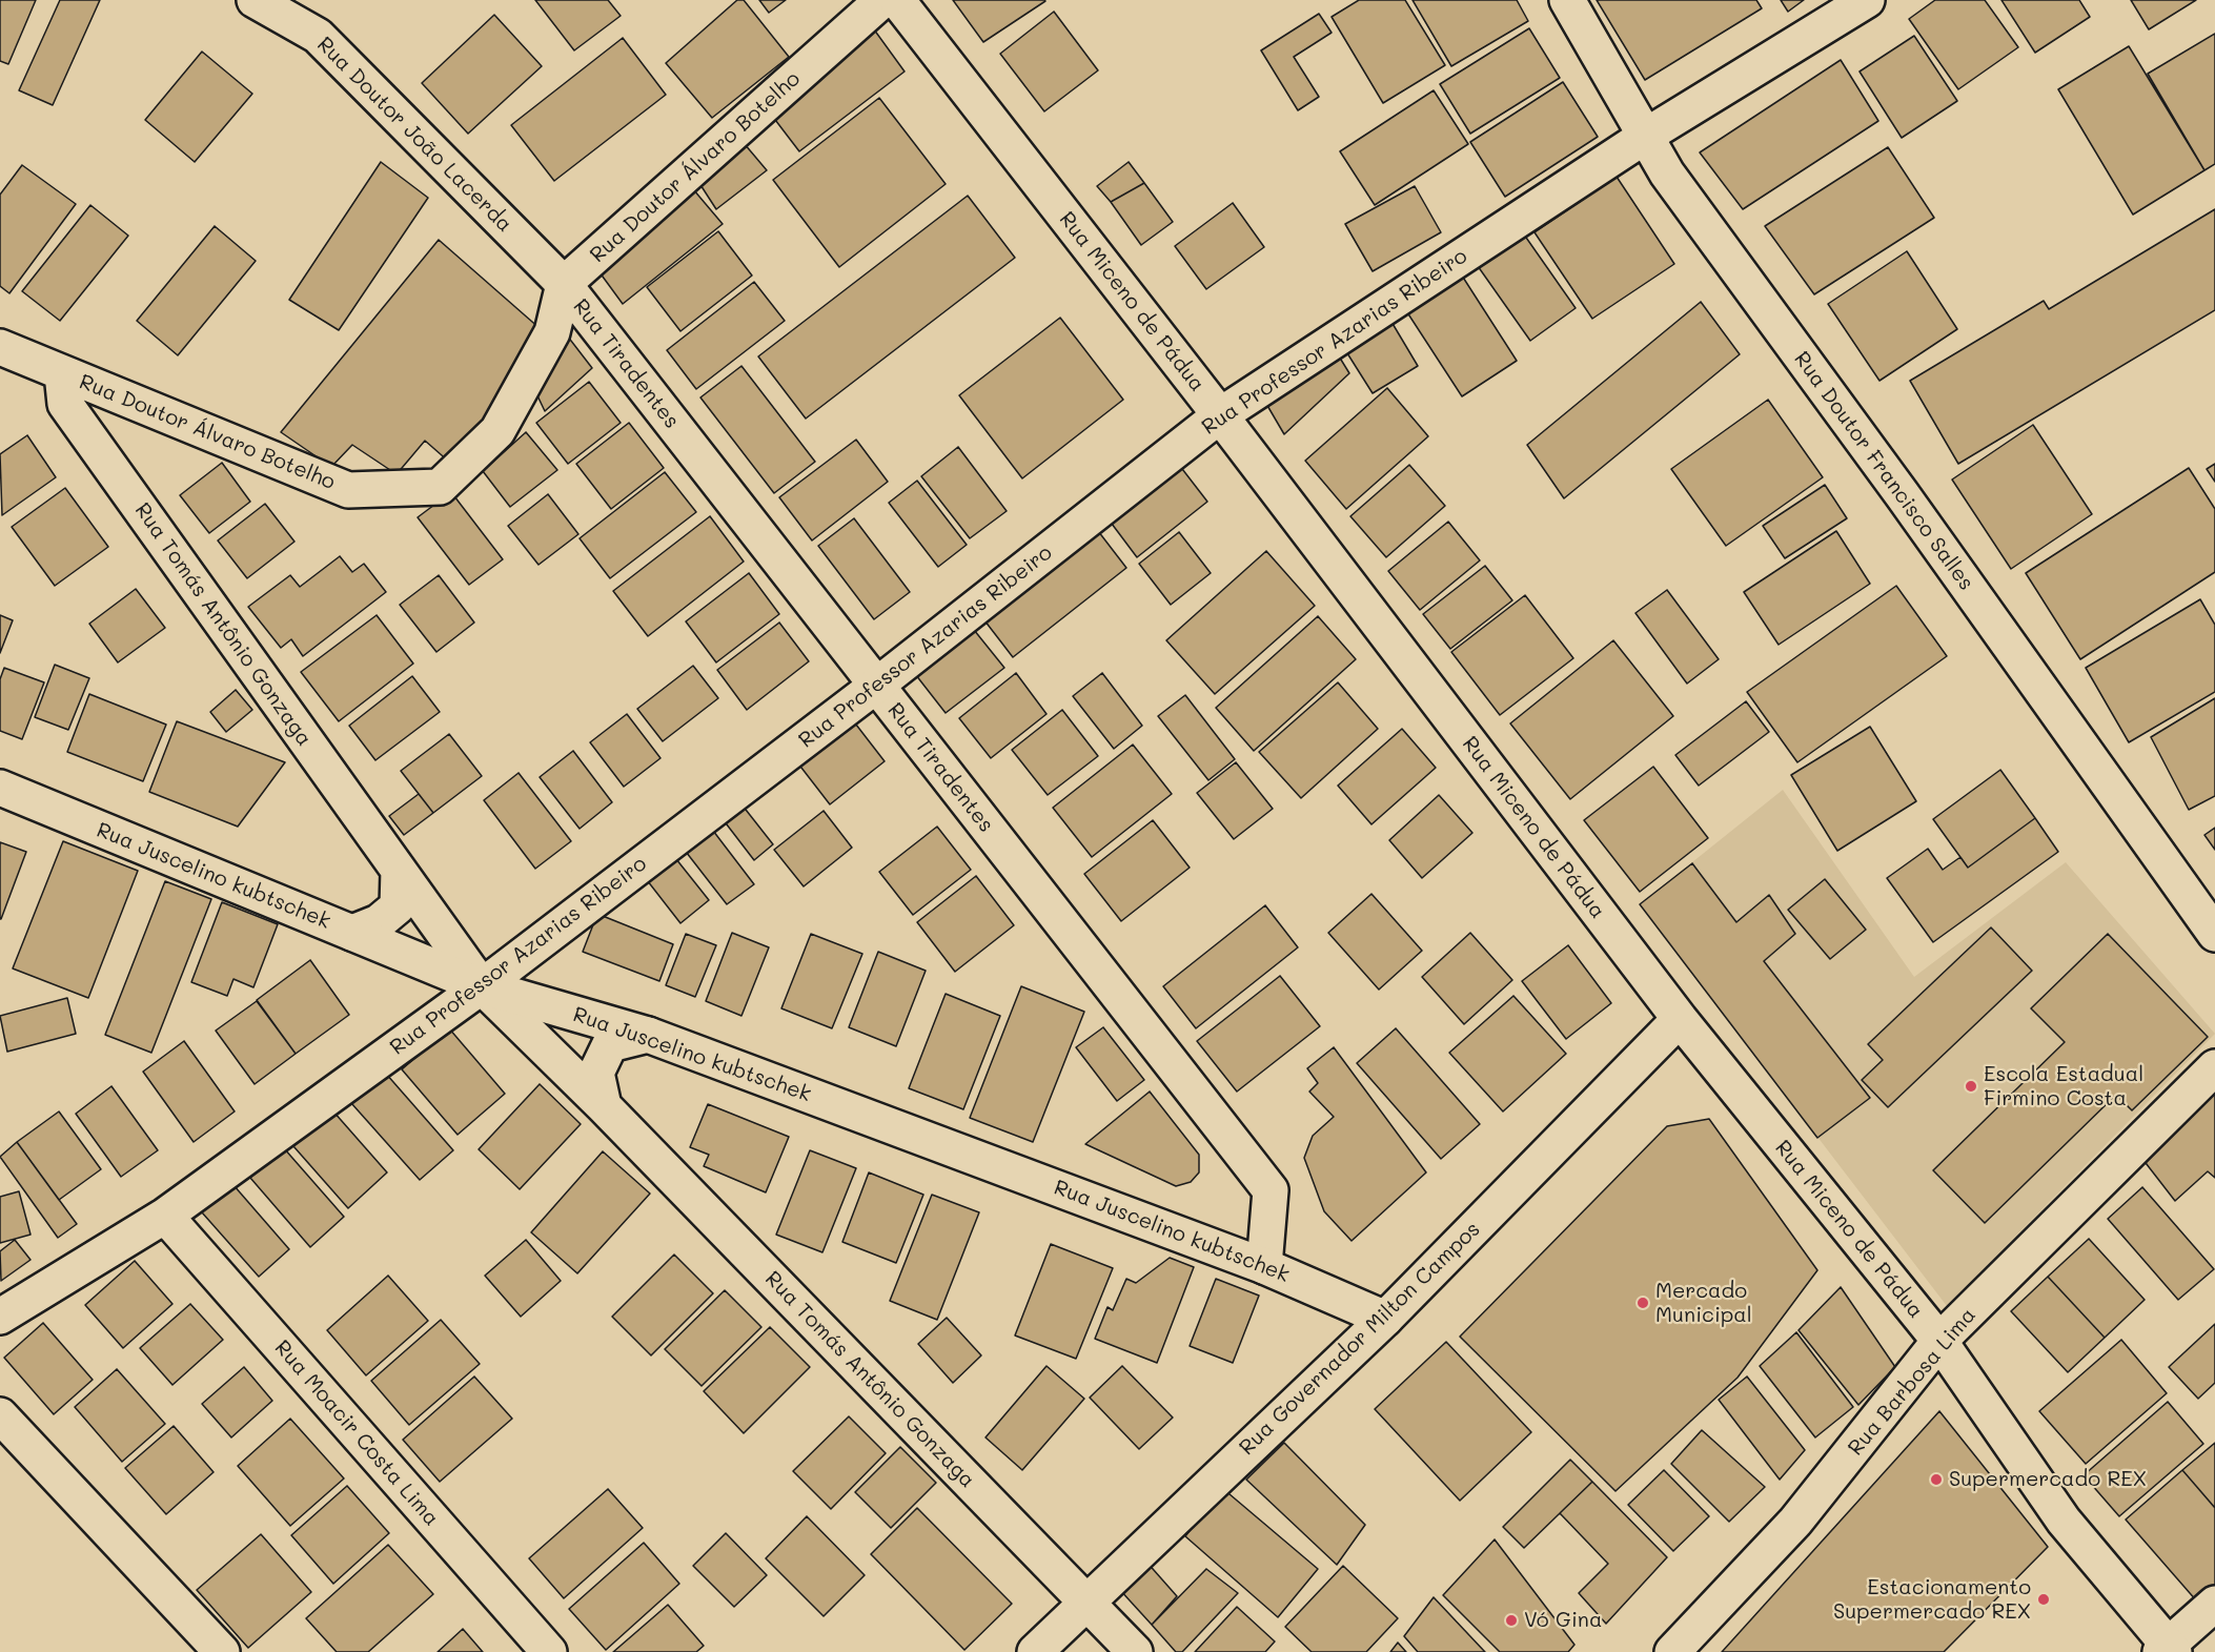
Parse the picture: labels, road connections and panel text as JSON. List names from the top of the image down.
{
  "streets": {
    "street": [
      "Rua Doutor João Lacerda",
      "Rua Doutor Álvaro Botelho",
      "Rua Miceno de Pádua",
      "Rua Professor Azarias Ribeiro",
      "Rua Tiradentes",
      "Rua Doutor Francisco Salles",
      "Rua Tomás Antônio Gonzaga",
      "Rua Juscelino kubtschek",
      "Rua Governador Milton Campos",
      "Rua Barbosa Lima",
      "Rua Moacir Costa Lima"
    ]
  },
  "crossings": [
    ["Rua Doutor João Lacerda", "Rua Doutor Álvaro Botelho"],
    ["Rua Doutor João Lacerda", "Rua Tiradentes"],
    ["Rua Doutor Álvaro Botelho", "Rua Tiradentes"],
    ["Rua Doutor Álvaro Botelho", "Rua Tomás Antônio Gonzaga"],
    ["Rua Miceno de Pádua", "Rua Professor Azarias Ribeiro"],
    ["Rua Miceno de Pádua", "Rua Governador Milton Campos"],
    ["Rua Miceno de Pádua", "Rua Barbosa Lima"],
    ["Rua Professor Azarias Ribeiro", "Rua Tiradentes"],
    ["Rua Professor Azarias Ribeiro", "Rua Doutor Francisco Salles"],
    ["Rua Professor Azarias Ribeiro", "Rua Tomás Antônio Gonzaga"],
    ["Rua Professor Azarias Ribeiro", "Rua Juscelino kubtschek"],
    ["Rua Professor Azarias Ribeiro", "Rua Moacir Costa Lima"],
    ["Rua Tiradentes", "Rua Juscelino kubtschek"],
    ["Rua Tomás Antônio Gonzaga", "Rua Juscelino kubtschek"],
    ["Rua Tomás Antônio Gonzaga", "Rua Governador Milton Campos"],
    ["Rua Juscelino kubtschek", "Rua Governador Milton Campos"]
  ],
  "places": [
    "Escola Estadual Firmino Costa",
    "Mercado Municipal",
    "Supermercado REX",
    "Estacionamento Supermercado REX",
    "Vó Gina"
  ]
}
